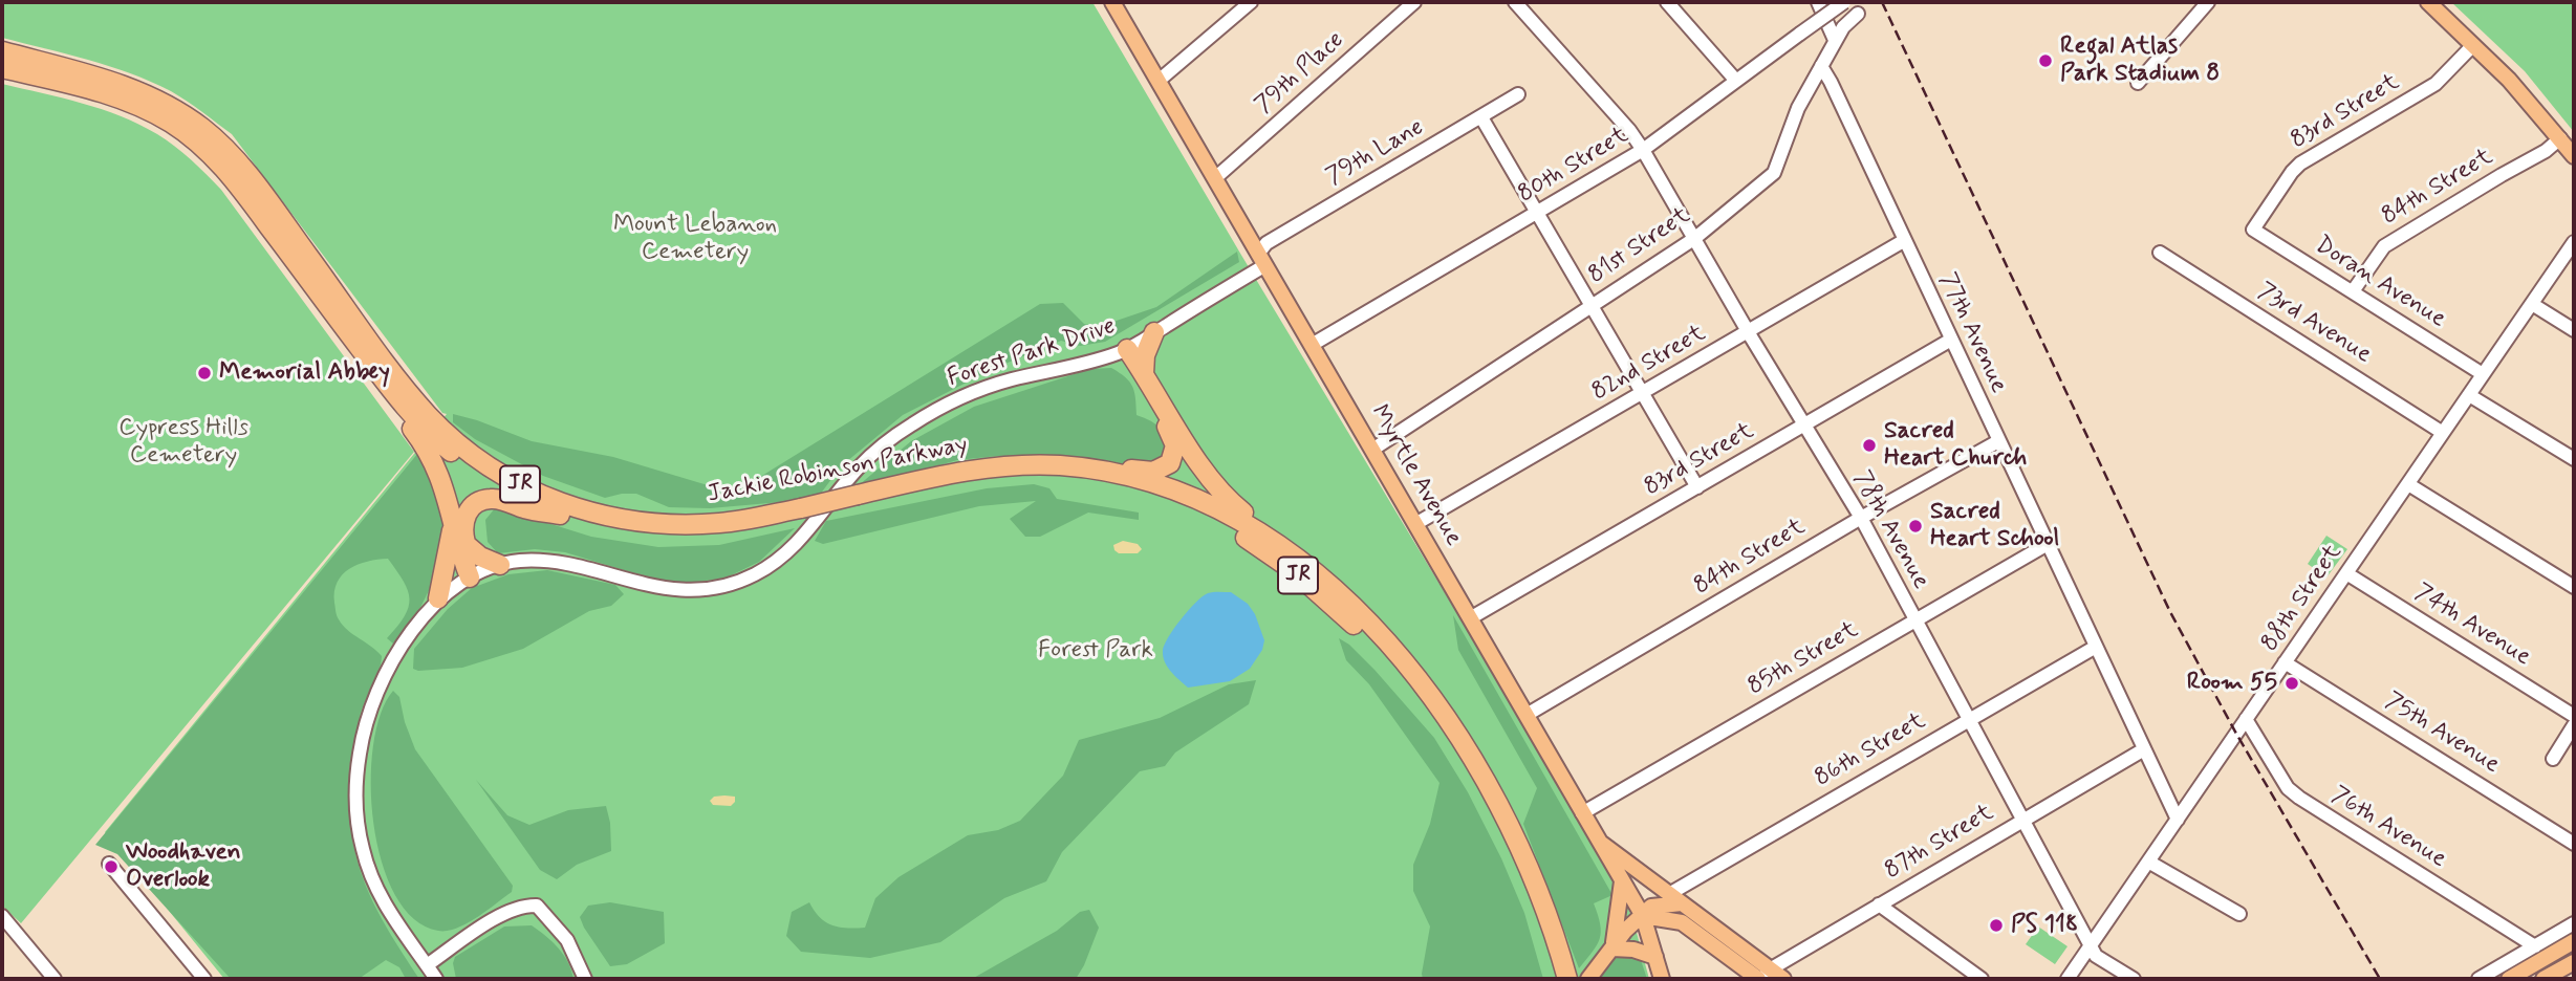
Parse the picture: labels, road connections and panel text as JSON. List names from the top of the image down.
{
  "streets": {
    "highway": ["Jackie Robinson Parkway", "JR"],
    "main road": ["Myrtle Avenue"],
    "street": [
      "79th Place",
      "83rd Street",
      "79th Lane",
      "80th Street",
      "84th Street",
      "81st Street",
      "Doran Avenue",
      "73rd Avenue",
      "77th Avenue",
      "Forest Park Drive",
      "82nd Street",
      "78th Avenue",
      "88th Street",
      "74th Avenue",
      "85th Street",
      "75th Avenue",
      "86th Street",
      "76th Avenue",
      "87th Street"
    ]
  },
  "crossings": [
    ["79th Place", "Myrtle Avenue"],
    ["83rd Street", "Doran Avenue"],
    ["83rd Street", "77th Avenue"],
    ["83rd Street", "Myrtle Avenue"],
    ["83rd Street", "78th Avenue"],
    ["79th Lane", "Forest Park Drive"],
    ["79th Lane", "Myrtle Avenue"],
    ["80th Street", "Myrtle Avenue"],
    ["80th Street", "78th Avenue"],
    ["84th Street", "Doran Avenue"],
    ["84th Street", "77th Avenue"],
    ["84th Street", "Myrtle Avenue"],
    ["84th Street", "78th Avenue"],
    ["81st Street", "77th Avenue"],
    ["81st Street", "Myrtle Avenue"],
    ["81st Street", "78th Avenue"],
    ["Doran Avenue", "88th Street"],
    ["73rd Avenue", "88th Street"],
    ["77th Avenue", "82nd Street"],
    ["77th Avenue", "88th Street"],
    ["77th Avenue", "85th Street"],
    ["77th Avenue", "86th Street"],
    ["77th Avenue", "87th Street"],
    ["Forest Park Drive", "Myrtle Avenue"],
    ["82nd Street", "Myrtle Avenue"],
    ["82nd Street", "78th Avenue"],
    ["Myrtle Avenue", "85th Street"],
    ["78th Avenue", "88th Street"],
    ["78th Avenue", "85th Street"],
    ["78th Avenue", "86th Street"],
    ["78th Avenue", "87th Street"],
    ["88th Street", "74th Avenue"],
    ["88th Street", "75th Avenue"],
    ["88th Street", "76th Avenue"]
  ],
  "parks": ["Mount Lebanon Cemetery", "Cypress Hills Cemetery", "Forest Park"],
  "places": [
    "Regal Atlas Park Stadium 8",
    "Memorial Abbey",
    "Sacred Heart Church",
    "Sacred Heart School",
    "Room 55",
    "Woodhaven Overlook",
    "PS 118"
  ]
}
